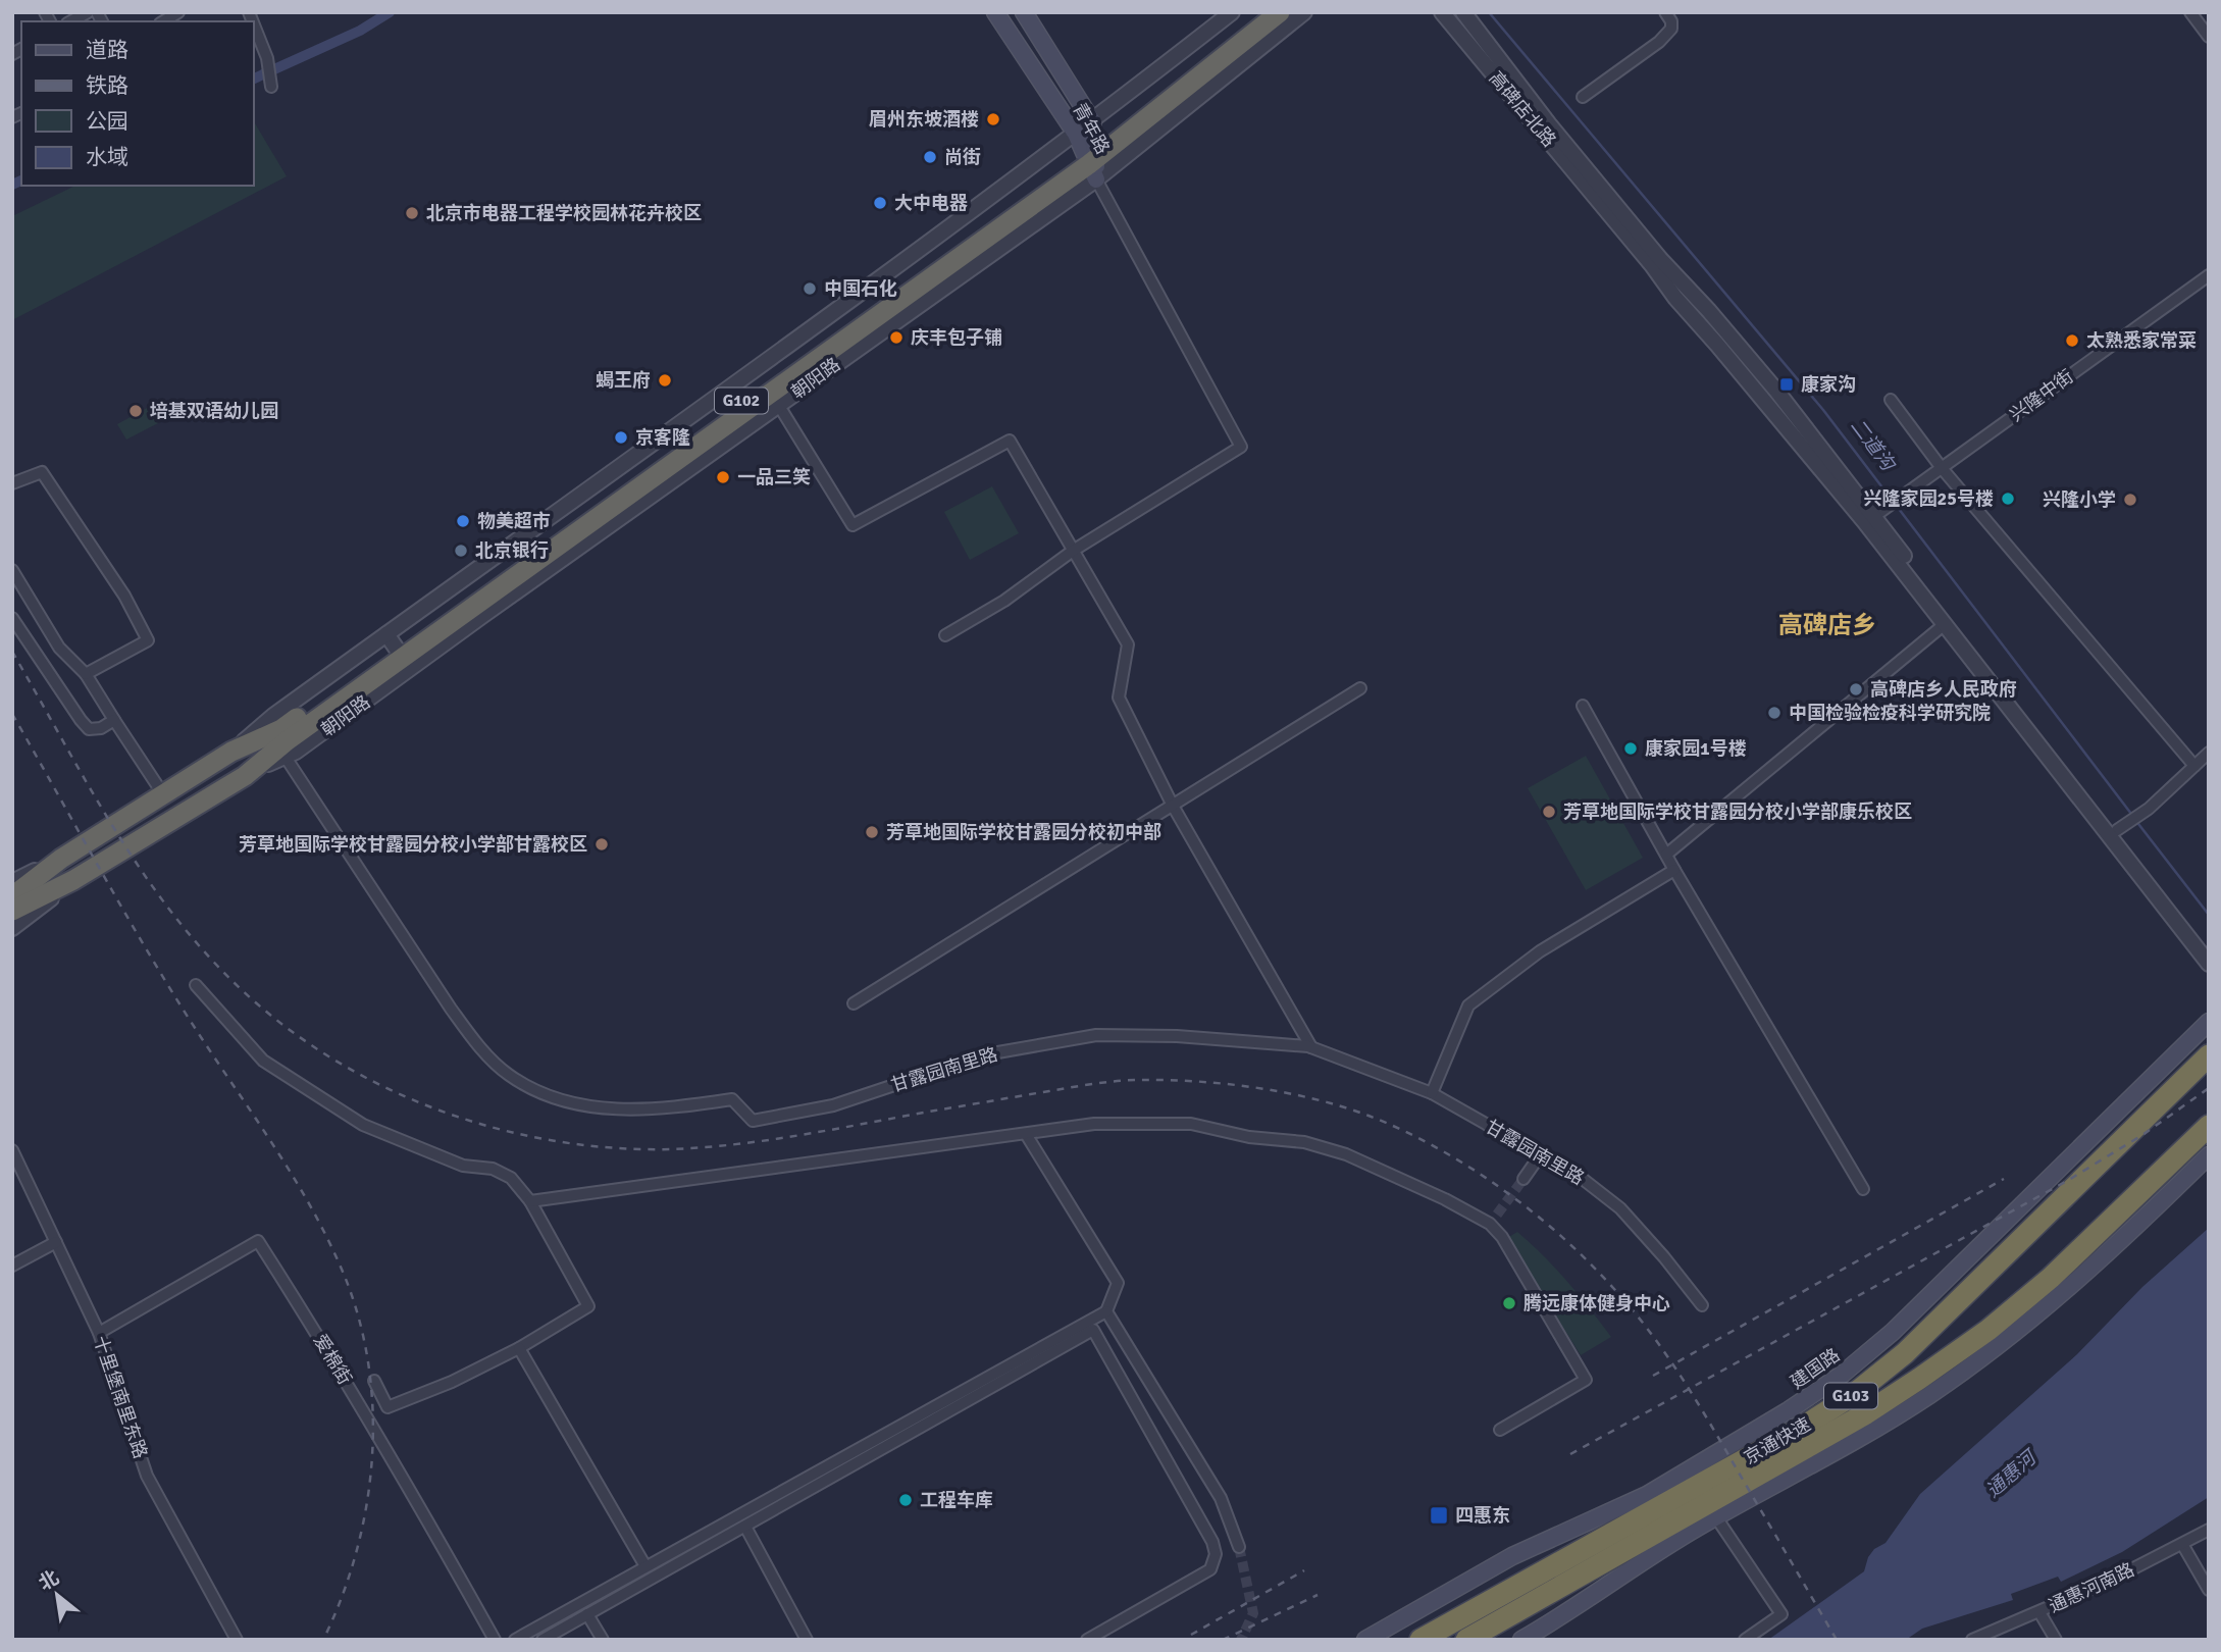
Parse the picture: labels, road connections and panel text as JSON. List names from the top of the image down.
{
  "streets": {
    "highway": [
      "朝阳路",
      "G102",
      "G103",
      "京通快速"
    ],
    "main road": ["青年路", "建国路"],
    "street": [
      "高碑店北路",
      "兴隆中街",
      "甘露园南里路",
      "爱棉街",
      "十里堡南里东路",
      "通惠河南路"
    ]
  },
  "crossings": [
    ["青年路", "朝阳路"],
    ["朝阳路", "甘露园南里路"],
    ["爱棉街", "十里堡南里东路"]
  ],
  "districts": ["高碑店乡"],
  "water": ["二道沟", "通惠河"],
  "places": {
    "other": [
      "眉州东坡酒楼",
      "尚街",
      "大中电器",
      "北京市电器工程学校园林花卉校区",
      "中国石化",
      "庆丰包子铺",
      "太熟悉家常菜",
      "蝎王府",
      "培基双语幼儿园",
      "京客隆",
      "一品三笑",
      "兴隆家园25号楼",
      "兴隆小学",
      "物美超市",
      "北京银行",
      "高碑店乡人民政府",
      "中国检验检疫科学研究院",
      "康家园1号楼",
      "芳草地国际学校甘露园分校小学部康乐校区",
      "芳草地国际学校甘露园分校初中部",
      "芳草地国际学校甘露园分校小学部甘露校区",
      "腾远康体健身中心",
      "工程车库"
    ],
    "transit": ["康家沟", "四惠东"]
  },
  "legend": [
    "道路",
    "铁路",
    "公园",
    "水域"
  ],
  "north": "top left"
}
